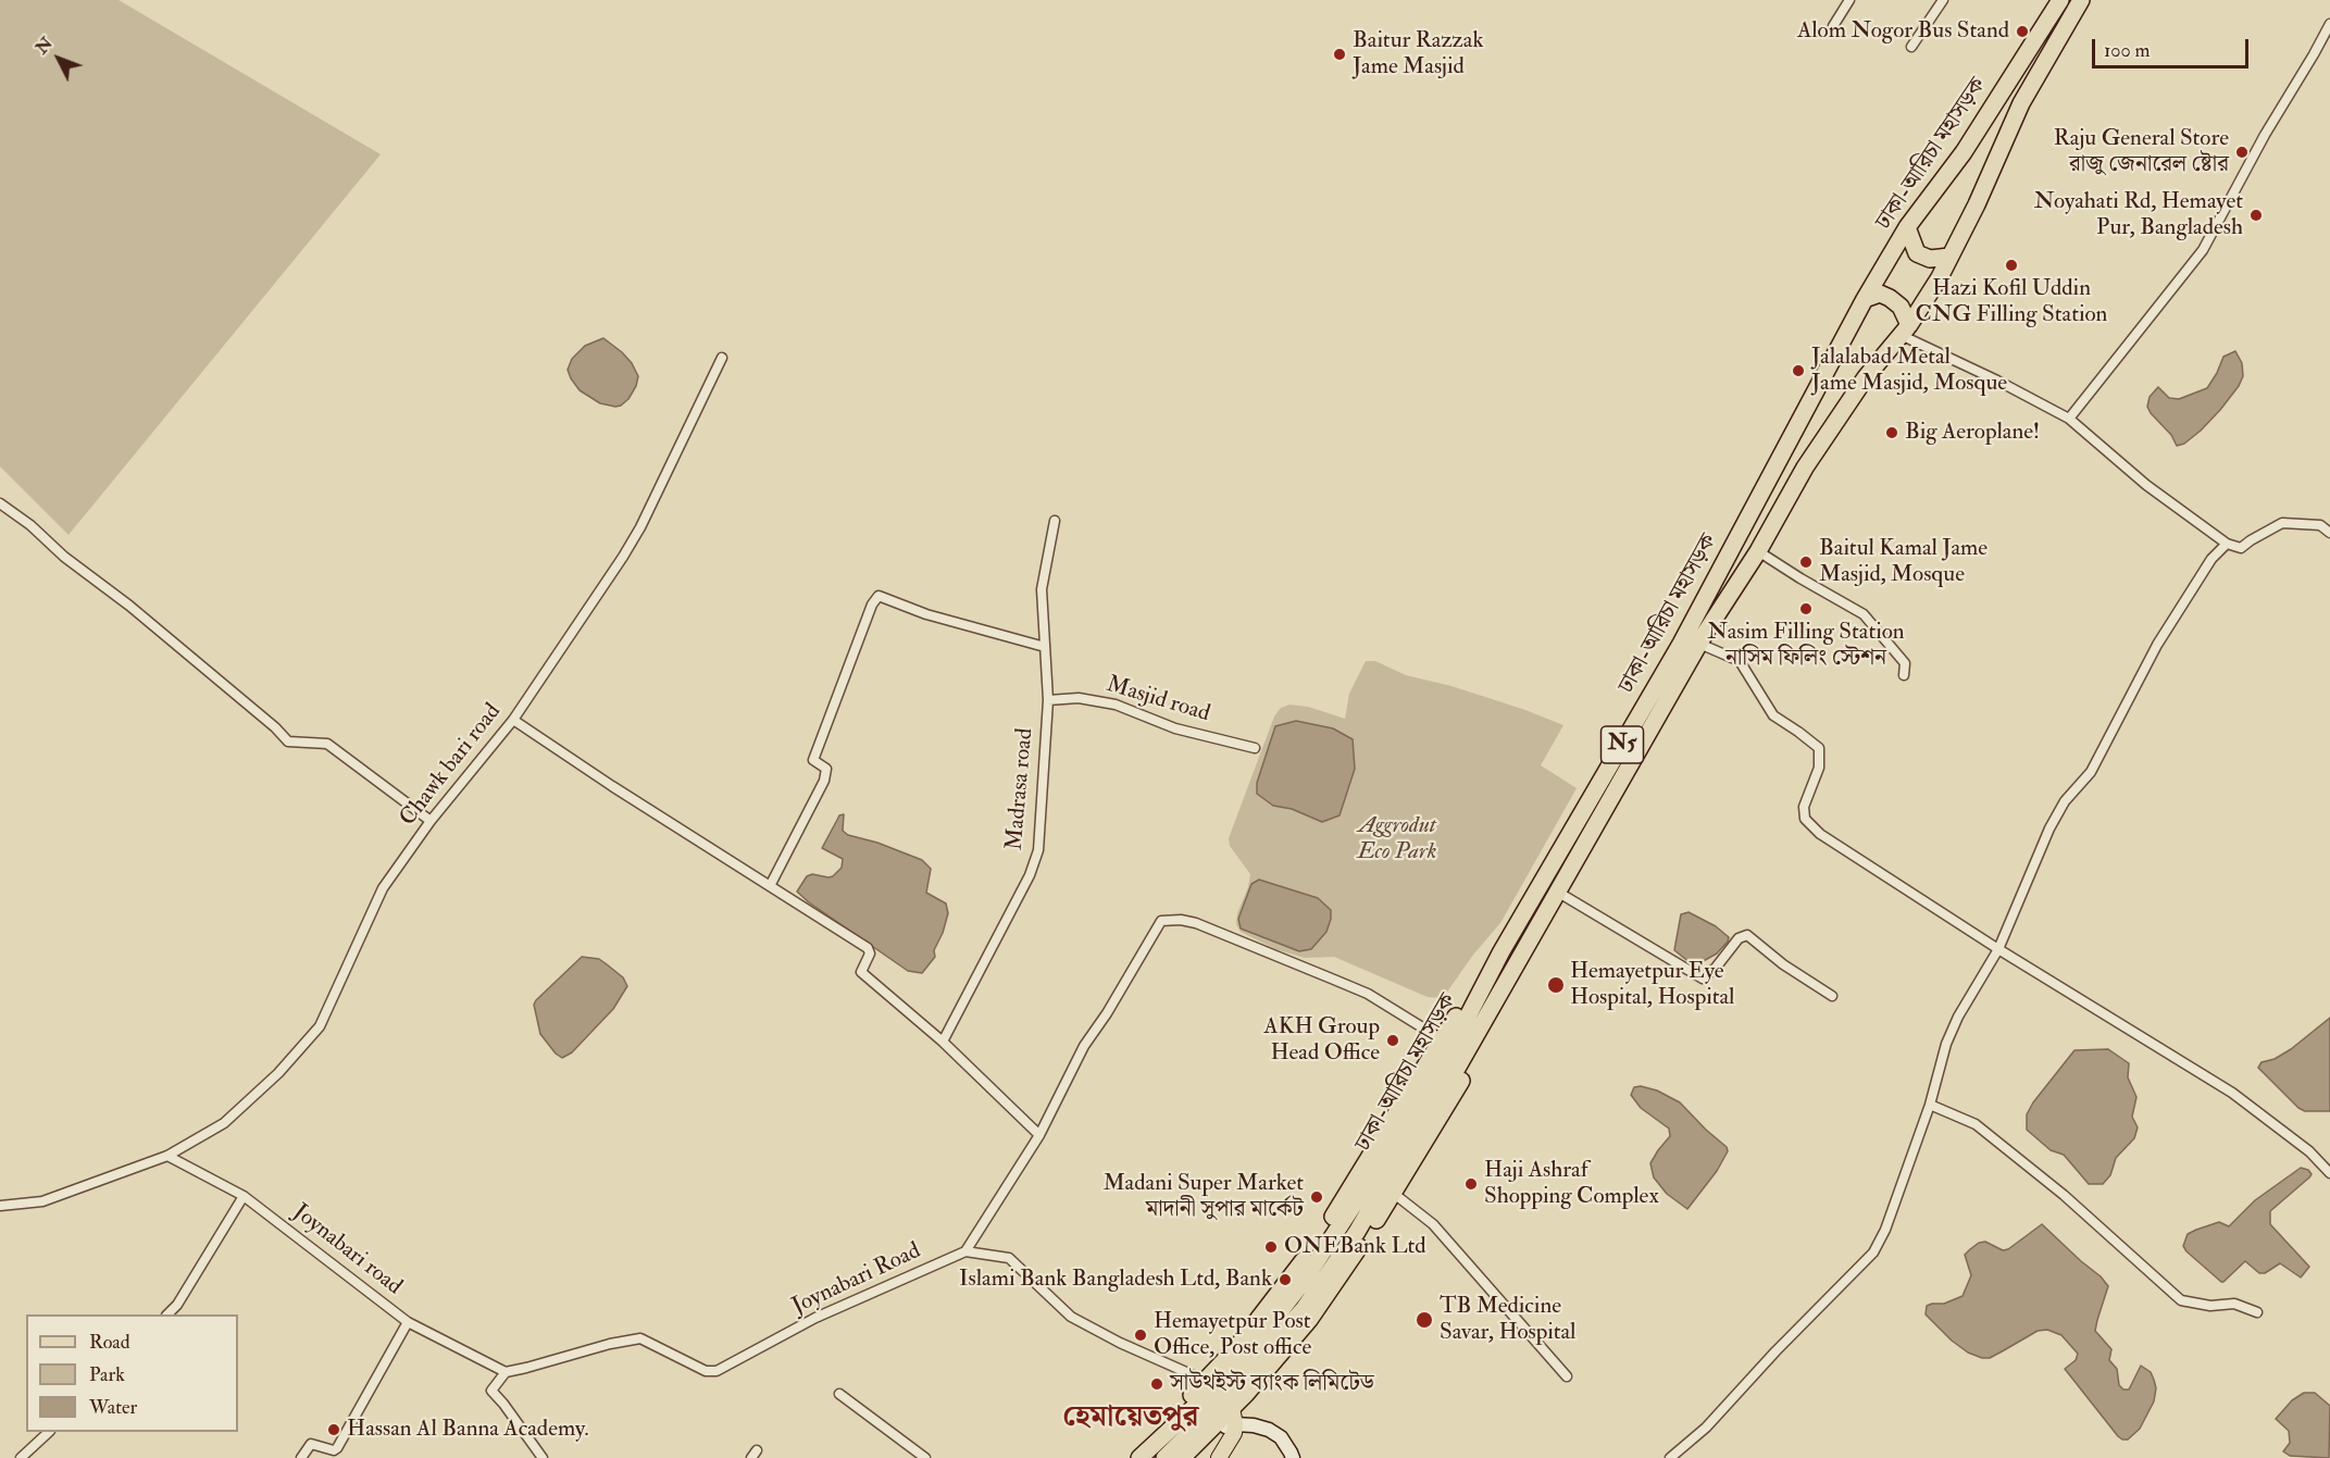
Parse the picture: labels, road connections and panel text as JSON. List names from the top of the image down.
{
  "streets": {
    "highway": ["ঢাকা-আরিচা মহাসড়ক", "N5"],
    "street": [
      "Masjid road",
      "Chawk bari road",
      "Madrasa road",
      "Joynabari road",
      "Joynabari Road"
    ]
  },
  "crossings": [
    ["Masjid road", "Madrasa road"],
    ["Chawk bari road", "Joynabari road"],
    ["Joynabari road", "Joynabari Road"]
  ],
  "districts": ["হেমায়েতপুর"],
  "parks": ["Aggrodut Eco Park"],
  "places": [
    "Alom Nogor Bus Stand",
    "Baitur Razzak Jame Masjid",
    "Raju General Store রাজু জেনারেল ষ্টোর",
    "Noyahati Rd, Hemayet Pur, Bangladesh",
    "Hazi Kofil Uddin CNG Filling Station",
    "Jalalabad Metal Jame Masjid, Mosque",
    "Big Aeroplane!",
    "Baitul Kamal Jame Masjid, Mosque",
    "Nasim Filling Station নাসিম ফিলিং স্টেশন",
    "Hemayetpur Eye Hospital, Hospital",
    "AKH Group Head Office",
    "Haji Ashraf Shopping Complex",
    "Madani Super Market মাদানী সুপার মার্কেট",
    "ONEBank Ltd",
    "Islami Bank Bangladesh Ltd, Bank",
    "TB Medicine Savar, Hospital",
    "Hemayetpur Post Office, Post office",
    "সাউথইস্ট ব্যাংক লিমিটেড",
    "Hassan Al Banna Academy."
  ],
  "legend": ["Road", "Park", "Water"],
  "scale_bar": "100 m",
  "north": "top left"
}
